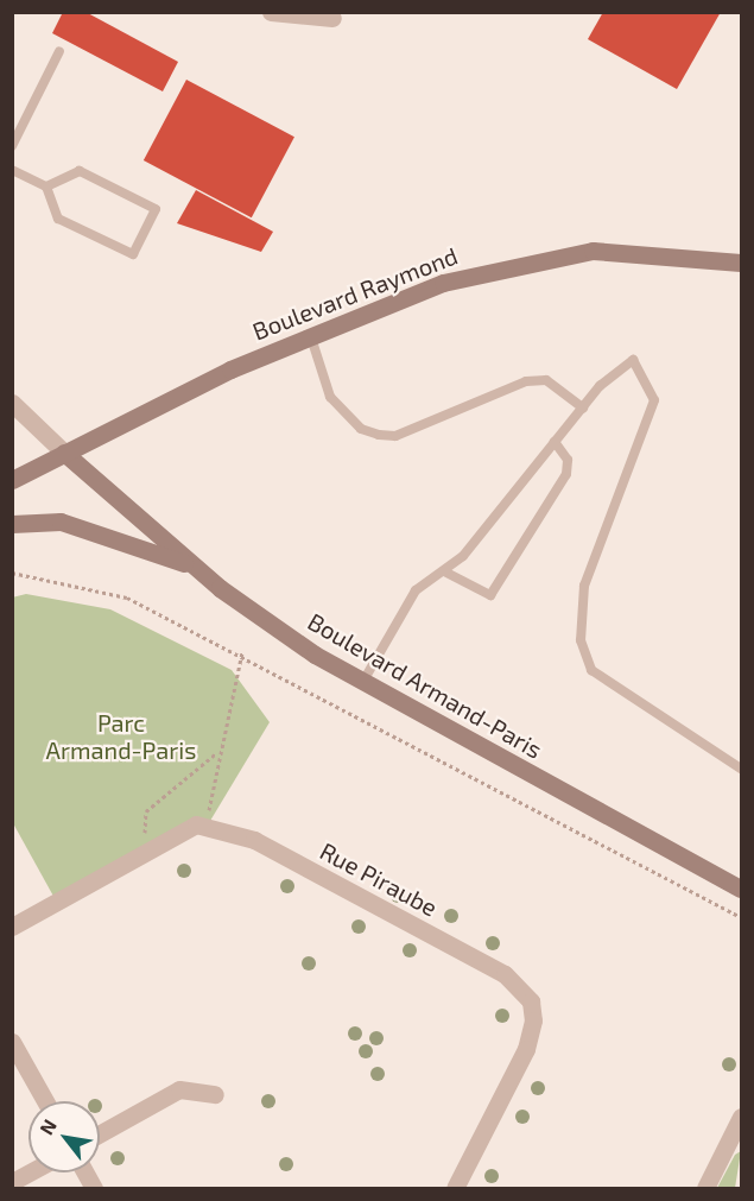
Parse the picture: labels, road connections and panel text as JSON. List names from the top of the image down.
{
  "streets": {
    "street": ["Boulevard Raymond", "Boulevard Armand-Paris", "Rue Piraube"]
  },
  "crossings": [
    ["Boulevard Raymond", "Boulevard Armand-Paris"]
  ],
  "parks": ["Parc Armand-Paris"],
  "north": "top left"
}
